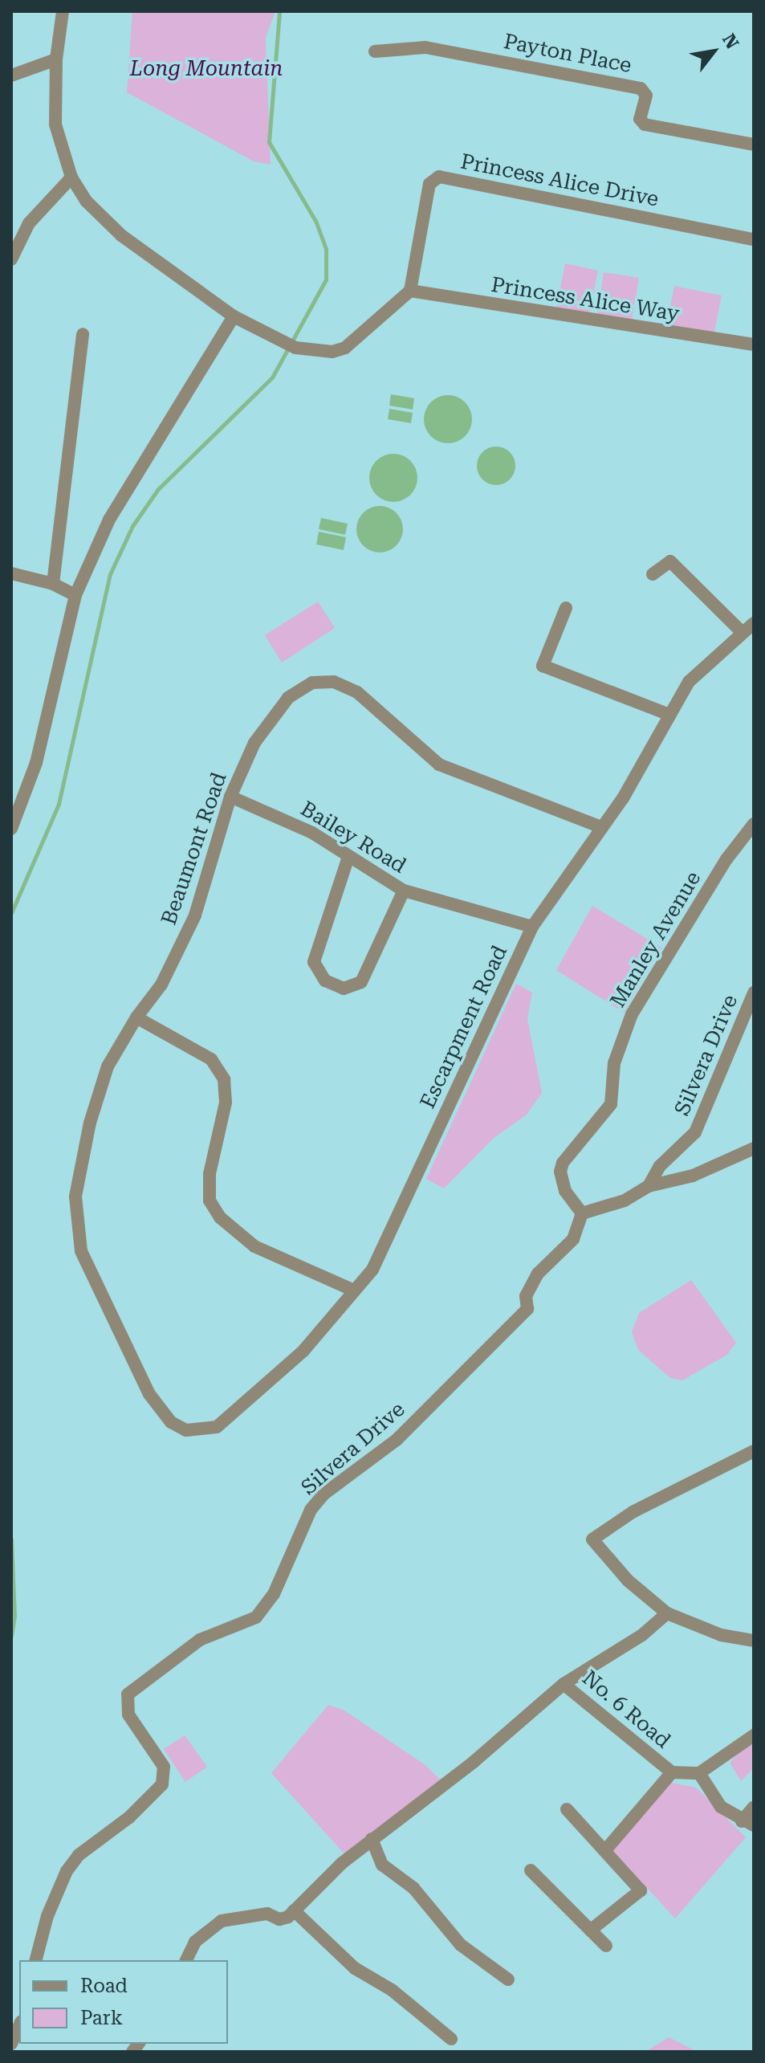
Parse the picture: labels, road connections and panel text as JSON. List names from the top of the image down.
{
  "streets": {
    "street": [
      "Payton Place",
      "Princess Alice Drive",
      "Princess Alice Way",
      "Bailey Road",
      "Beaumont Road",
      "Manley Avenue",
      "Escarpment Road",
      "Silvera Drive",
      "No. 6 Road"
    ]
  },
  "crossings": [
    ["Princess Alice Drive", "Princess Alice Way"],
    ["Bailey Road", "Beaumont Road"],
    ["Bailey Road", "Escarpment Road"],
    ["Beaumont Road", "Escarpment Road"],
    ["Manley Avenue", "Silvera Drive"]
  ],
  "parks": ["Long Mountain"],
  "legend": ["Road", "Park"],
  "north": "top right"
}
